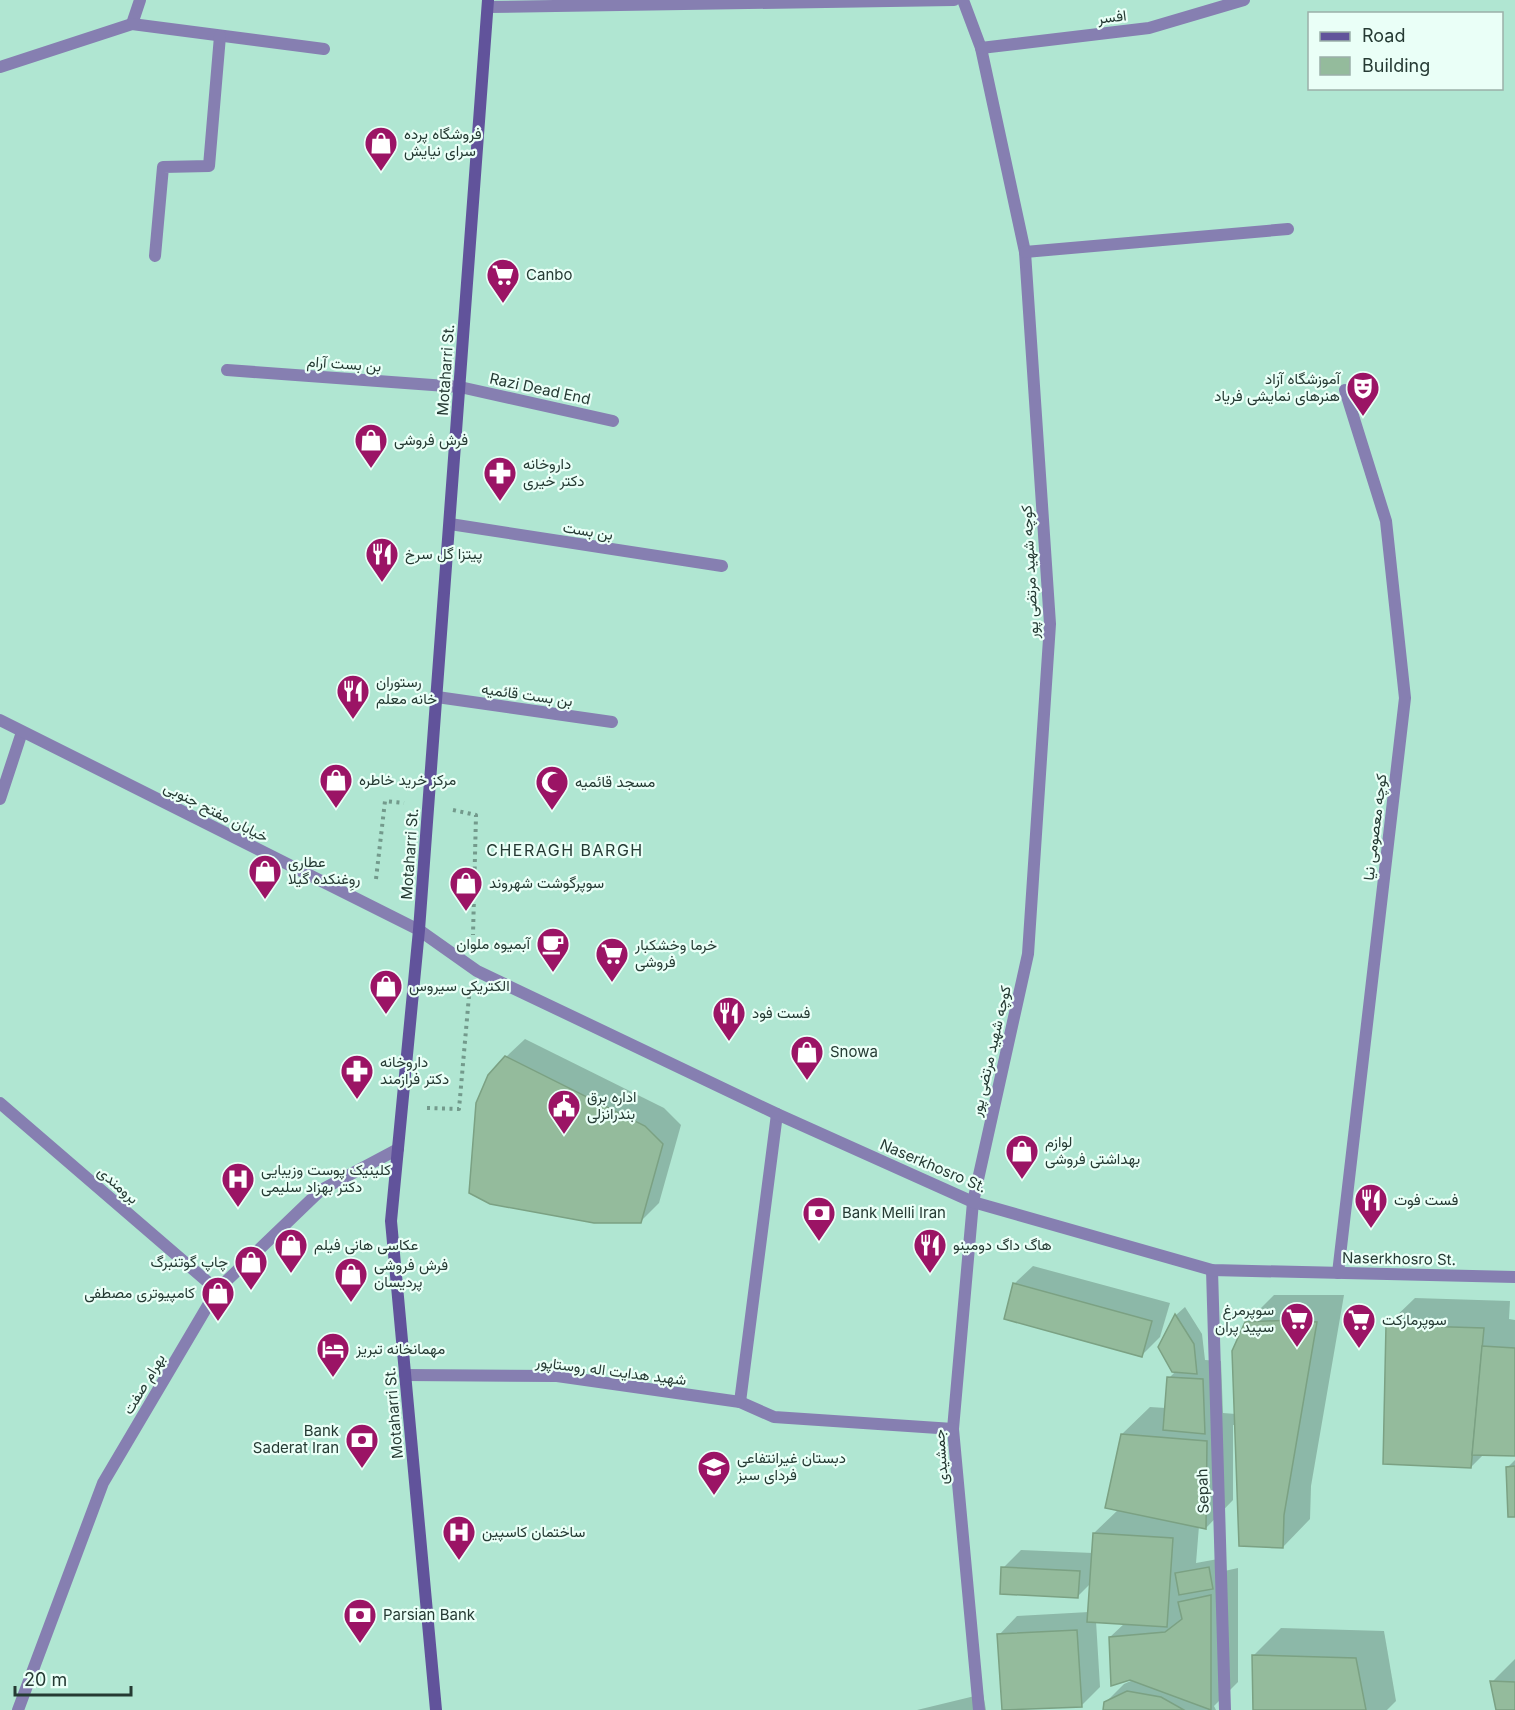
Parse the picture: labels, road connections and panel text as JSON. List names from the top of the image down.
{
  "streets": {
    "main road": ["Motaharri St."],
    "street": [
      "افسر",
      "بن بست آرام",
      "Razi Dead End",
      "بن بست",
      "کوچه شهید مرتضی پور",
      "بن بست قائمیه",
      "خیابان مفتح جنوبی",
      "کوچه معصومی نیا",
      "Naserkhosro St.",
      "برومندی",
      "شهید هدایت اله روستاپور",
      "بهرام صفت",
      "جمشیدی",
      "Sepah"
    ]
  },
  "crossings": [
    ["افسر", "کوچه شهید مرتضی پور"],
    ["بن بست آرام", "Motaharri St."],
    ["بن بست آرام", "Razi Dead End"],
    ["Motaharri St.", "Razi Dead End"],
    ["Motaharri St.", "بن بست"],
    ["Motaharri St.", "بن بست قائمیه"],
    ["Motaharri St.", "خیابان مفتح جنوبی"],
    ["Motaharri St.", "Naserkhosro St."],
    ["Motaharri St.", "شهید هدایت اله روستاپور"],
    ["Motaharri St.", "بهرام صفت"],
    ["کوچه شهید مرتضی پور", "Naserkhosro St."],
    ["کوچه شهید مرتضی پور", "جمشیدی"],
    ["خیابان مفتح جنوبی", "Naserkhosro St."],
    ["کوچه معصومی نیا", "Naserkhosro St."],
    ["Naserkhosro St.", "جمشیدی"],
    ["Naserkhosro St.", "Sepah"],
    ["برومندی", "بهرام صفت"],
    ["شهید هدایت اله روستاپور", "جمشیدی"]
  ],
  "districts": ["CHERAGH BARGH"],
  "places": {
    "shop": [
      "فروشگاه پرده سرای نیایش",
      "فرش فروشی",
      "مرکز خرید خاطره",
      "عطاری روِغنکده گیلا",
      "سوپرگوشت شهروند",
      "الکتریکی سیروس",
      "Snowa",
      "لوازم بهداشتی فروشی",
      "عکاسی هانی فیلم",
      "چاپ گوتنبرگ",
      "فرش فروشی پردیسان",
      "کامپیوتری مصطفی"
    ],
    "supermarket": [
      "Canbo",
      "خرما وخشکبار فروشی",
      "سوپرمرغ سپید پران",
      "سوپرمارکت"
    ],
    "theatre": ["آموزشگاه آزاد هنرهای نمایشی فریاد"],
    "pharmacy": ["داروخانه دکتر خیری", "داروخانه دکتر فرازمند"],
    "restaurant": [
      "پیتزا گل سرخ",
      "رستوران خانه معلم",
      "فست فود",
      "فست فوت",
      "هاگ داگ دومینو"
    ],
    "mosque": ["مسجد قائمیه"],
    "cafe": ["آبمیوه ملوان"],
    "public building": ["اداره برق بندرانزلی"],
    "hospital": ["کلینیک پوست وزیبایی دکتر بهزاد سلیمی", "ساختمان کاسپین"],
    "bank": ["Bank Melli Iran", "Bank Saderat Iran", "Parsian Bank"],
    "hotel": ["مهمانخانه تبریز"],
    "school or university": ["دبستان غیرانتفاعی فردای سبز"]
  },
  "legend": ["Road", "Building"],
  "scale_bar": "20 m"
}
